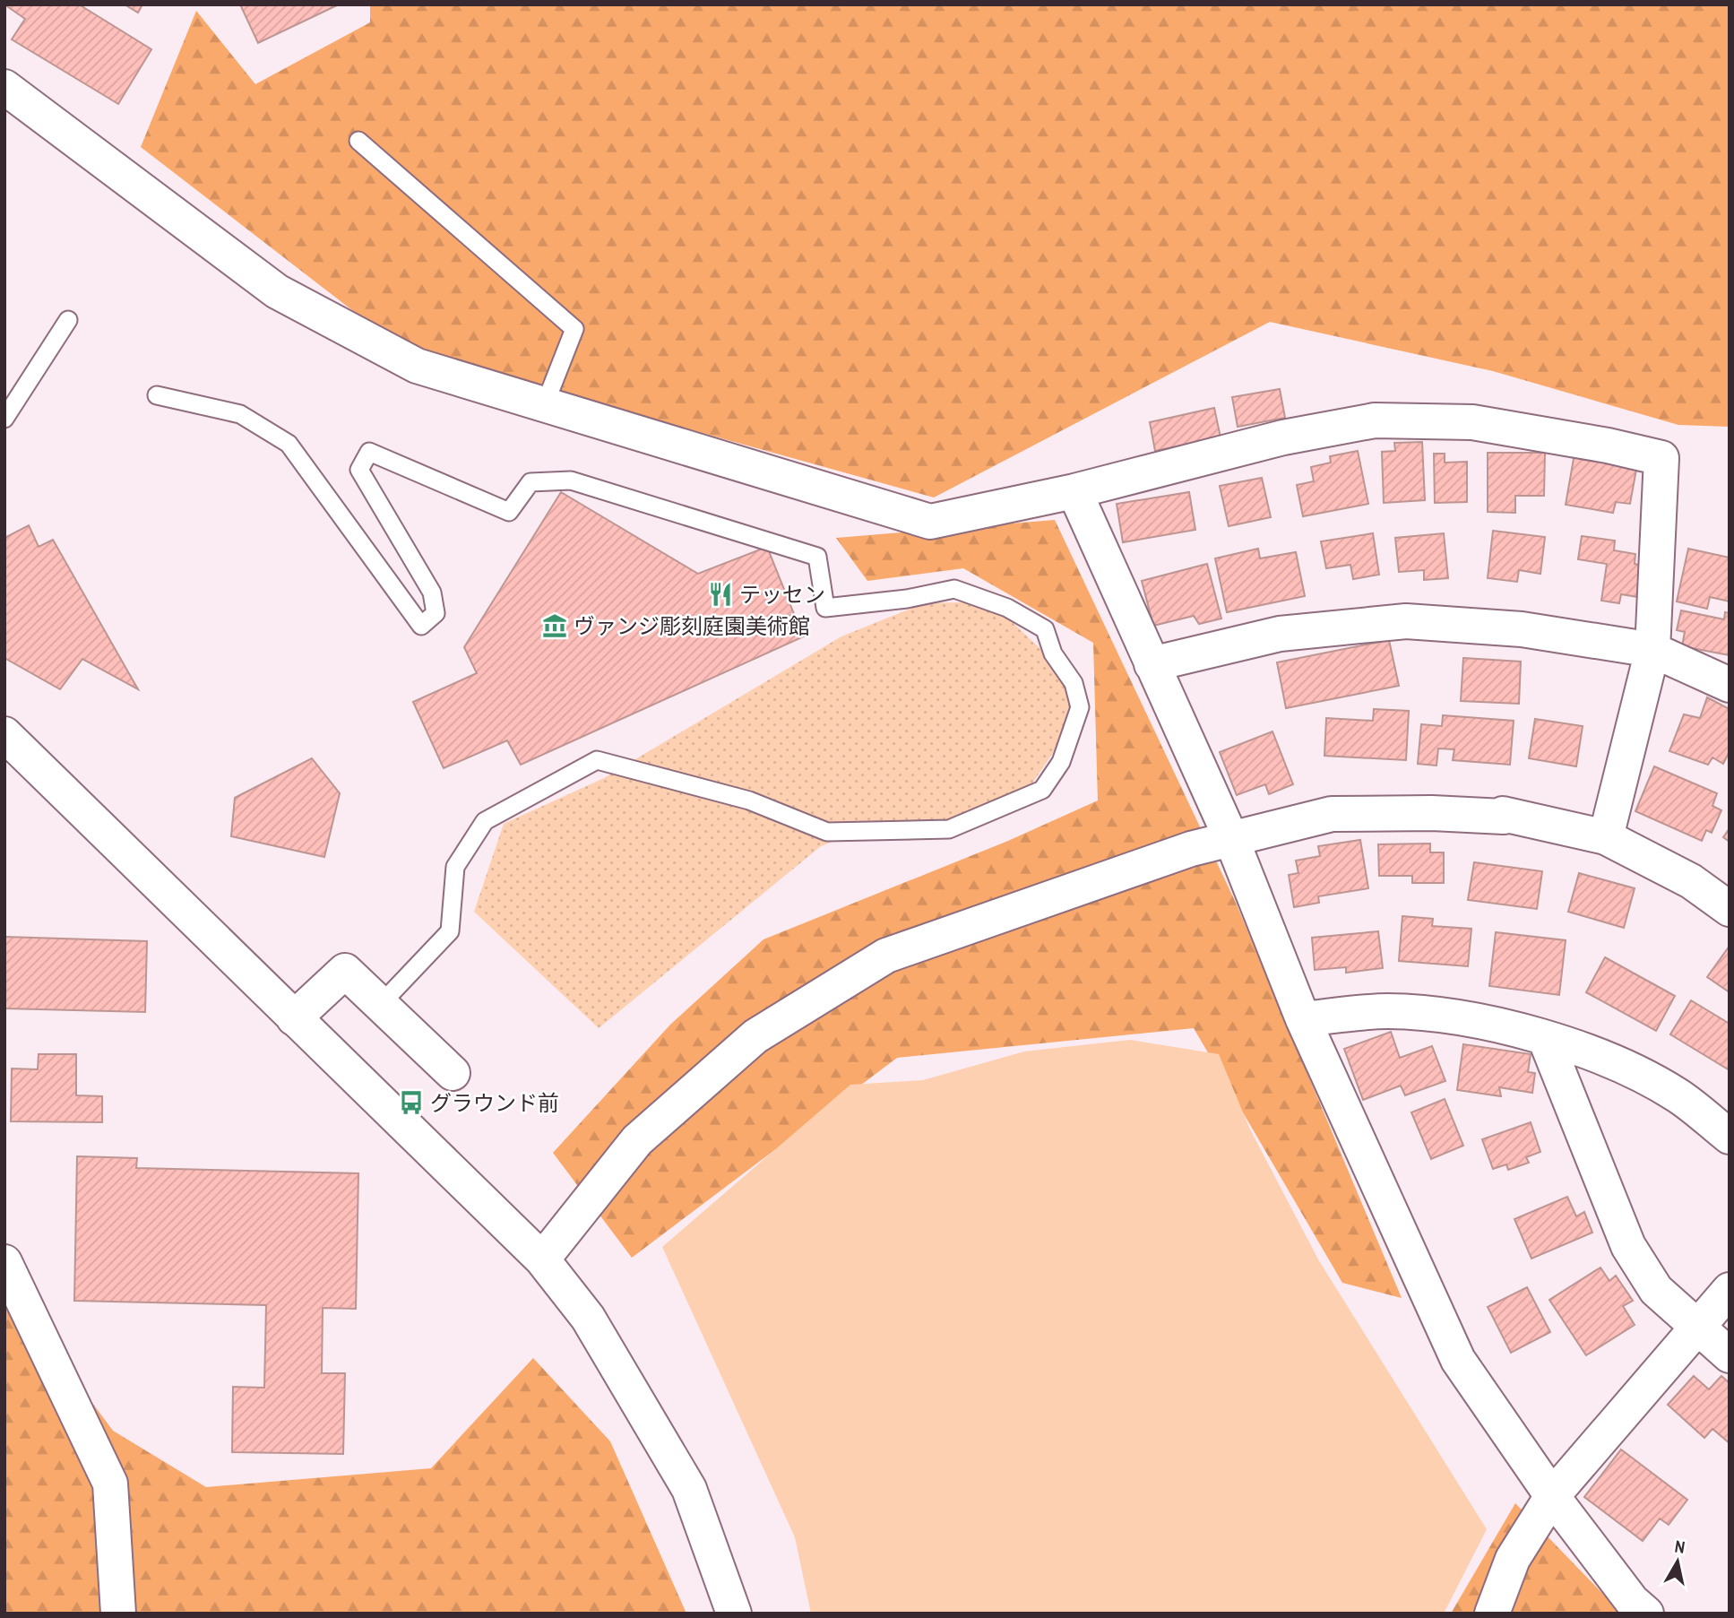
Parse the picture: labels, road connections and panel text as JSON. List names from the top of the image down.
{
  "places": {
    "restaurant": ["テッセン"],
    "museum": ["ヴァンジ彫刻庭園美術館"],
    "bus stop": ["グラウンド前"]
  },
  "north": "top"
}
